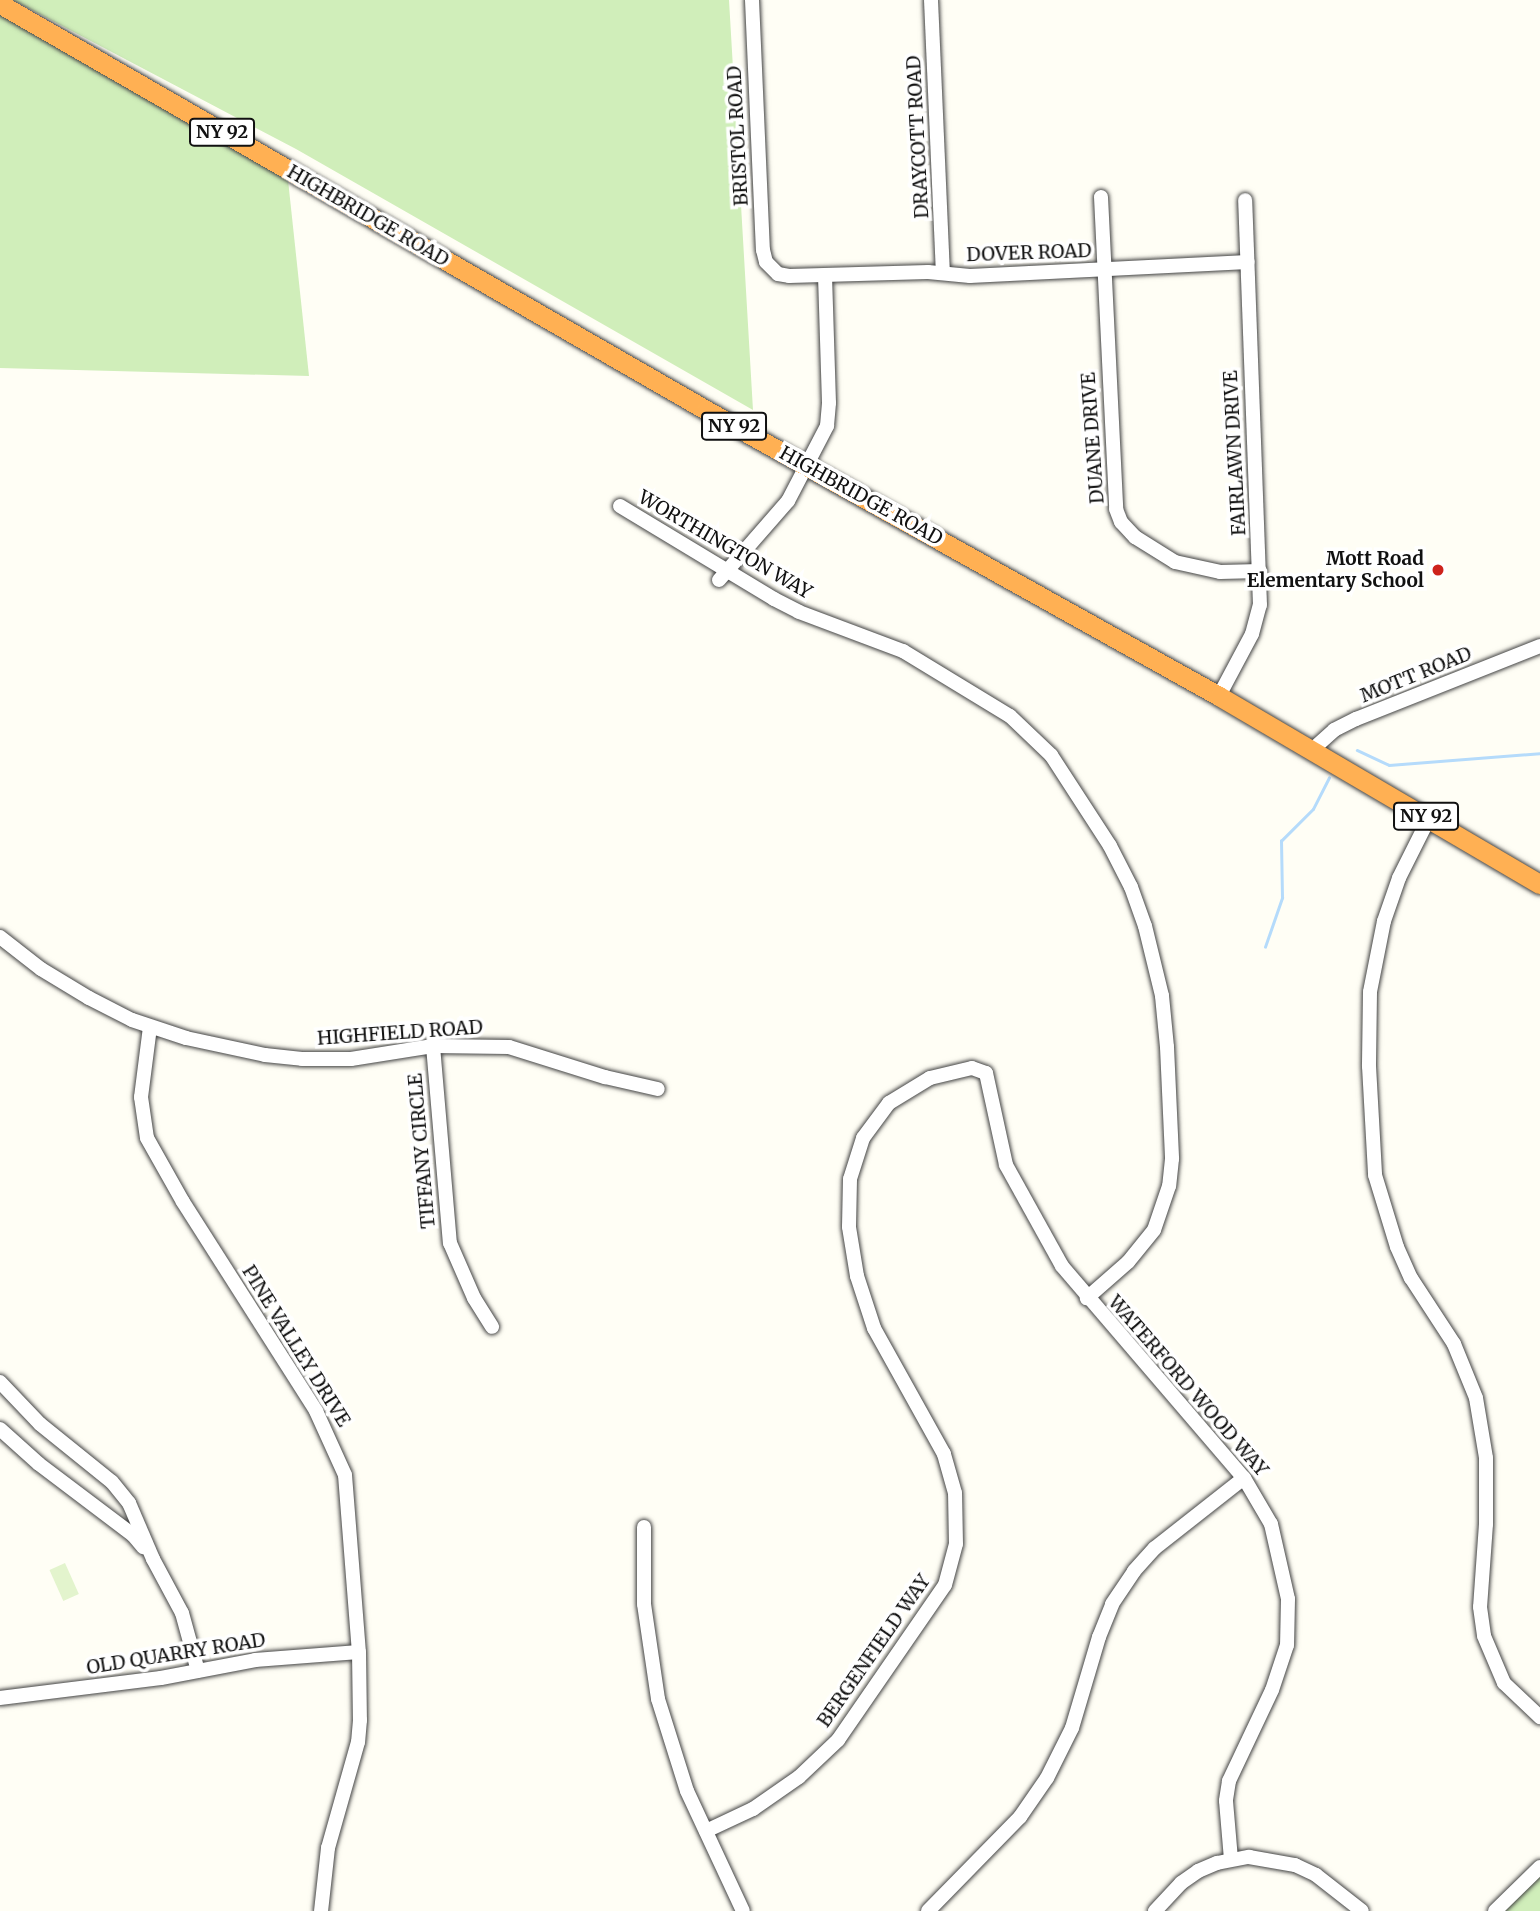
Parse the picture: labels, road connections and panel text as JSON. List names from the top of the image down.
{
  "streets": {
    "highway": ["NY 92", "HIGHBRIDGE ROAD"],
    "street": [
      "BRISTOL ROAD",
      "DRAYCOTT ROAD",
      "DOVER ROAD",
      "DUANE DRIVE",
      "FAIRLAWN DRIVE",
      "WORTHINGTON WAY",
      "MOTT ROAD",
      "HIGHFIELD ROAD",
      "TIFFANY CIRCLE",
      "PINE VALLEY DRIVE",
      "WATERFORD WOOD WAY",
      "BERGENFIELD WAY",
      "OLD QUARRY ROAD"
    ]
  },
  "crossings": [
    ["BRISTOL ROAD", "DOVER ROAD"],
    ["DRAYCOTT ROAD", "DOVER ROAD"],
    ["HIGHBRIDGE ROAD", "FAIRLAWN DRIVE"],
    ["HIGHBRIDGE ROAD", "MOTT ROAD"],
    ["DOVER ROAD", "DUANE DRIVE"],
    ["DOVER ROAD", "FAIRLAWN DRIVE"],
    ["DUANE DRIVE", "FAIRLAWN DRIVE"],
    ["WORTHINGTON WAY", "WATERFORD WOOD WAY"],
    ["HIGHFIELD ROAD", "TIFFANY CIRCLE"],
    ["HIGHFIELD ROAD", "PINE VALLEY DRIVE"],
    ["PINE VALLEY DRIVE", "OLD QUARRY ROAD"],
    ["WATERFORD WOOD WAY", "BERGENFIELD WAY"]
  ],
  "places": ["Mott Road Elementary School"]
}
